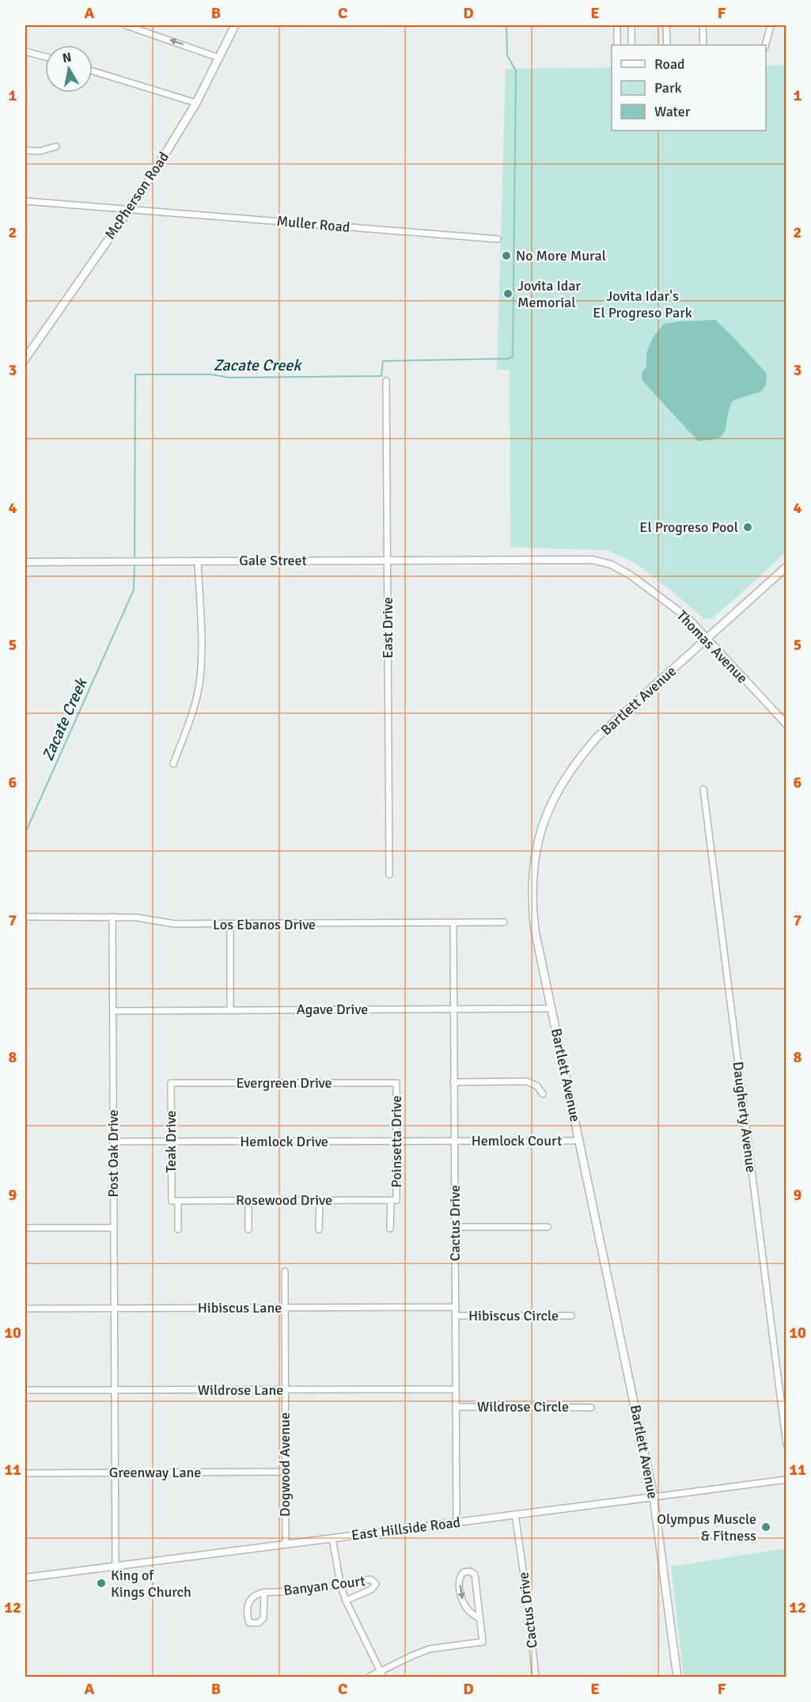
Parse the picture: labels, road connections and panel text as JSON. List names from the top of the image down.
{
  "streets": {
    "main road": ["McPherson Road", "Bartlett Avenue"],
    "street": [
      "Muller Road",
      "Gale Street",
      "East Drive",
      "Thomas Avenue",
      "Los Ebanos Drive",
      "Agave Drive",
      "Evergreen Drive",
      "Daugherty Avenue",
      "Hemlock Court",
      "Teak Drive",
      "Hemlock Drive",
      "Poinsetta Drive",
      "Post Oak Drive",
      "Rosewood Drive",
      "Cactus Drive",
      "Hibiscus Lane",
      "Hibiscus Circle",
      "Wildrose Lane",
      "Wildrose Circle",
      "Dogwood Avenue",
      "Greenway Lane",
      "East Hillside Road",
      "Banyan Court"
    ]
  },
  "crossings": [
    ["McPherson Road", "Muller Road"],
    ["Gale Street", "East Drive"],
    ["Gale Street", "Thomas Avenue"],
    ["Thomas Avenue", "Bartlett Avenue"],
    ["Bartlett Avenue", "Agave Drive"],
    ["Bartlett Avenue", "Hemlock Court"],
    ["Bartlett Avenue", "East Hillside Road"],
    ["Los Ebanos Drive", "Post Oak Drive"],
    ["Los Ebanos Drive", "Cactus Drive"],
    ["Agave Drive", "Post Oak Drive"],
    ["Agave Drive", "Cactus Drive"],
    ["Evergreen Drive", "Teak Drive"],
    ["Evergreen Drive", "Poinsetta Drive"],
    ["Hemlock Court", "Hemlock Drive"],
    ["Hemlock Court", "Cactus Drive"],
    ["Teak Drive", "Hemlock Drive"],
    ["Teak Drive", "Rosewood Drive"],
    ["Hemlock Drive", "Poinsetta Drive"],
    ["Hemlock Drive", "Post Oak Drive"],
    ["Hemlock Drive", "Cactus Drive"],
    ["Poinsetta Drive", "Rosewood Drive"],
    ["Post Oak Drive", "Hibiscus Lane"],
    ["Post Oak Drive", "Wildrose Lane"],
    ["Post Oak Drive", "Greenway Lane"],
    ["Post Oak Drive", "East Hillside Road"],
    ["Cactus Drive", "Hibiscus Lane"],
    ["Cactus Drive", "Hibiscus Circle"],
    ["Cactus Drive", "Wildrose Lane"],
    ["Cactus Drive", "Wildrose Circle"],
    ["Cactus Drive", "East Hillside Road"],
    ["Hibiscus Lane", "Dogwood Avenue"],
    ["Wildrose Lane", "Dogwood Avenue"],
    ["Dogwood Avenue", "Greenway Lane"],
    ["Dogwood Avenue", "East Hillside Road"]
  ],
  "water": ["Zacate Creek"],
  "parks": ["Jovita Idar's El Progreso Park"],
  "places": [
    "No More Mural",
    "Jovita Idar Memorial",
    "El Progreso Pool",
    "Olympus Muscle & Fitness",
    "King of Kings Church"
  ],
  "legend": ["Road", "Park", "Water"],
  "north": "top",
  "grid": {
    "columns": [
      "A",
      "B",
      "C",
      "D",
      "E",
      "F"
    ],
    "rows": [
      "1",
      "2",
      "3",
      "4",
      "5",
      "6",
      "7",
      "8",
      "9",
      "10",
      "11",
      "12"
    ]
  }
}
